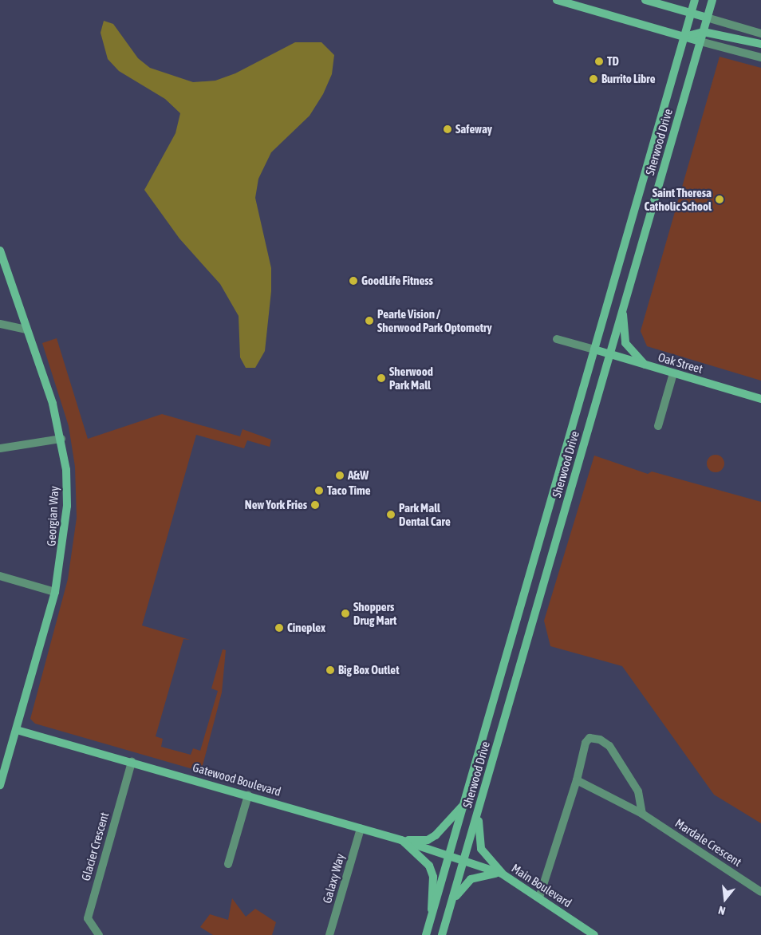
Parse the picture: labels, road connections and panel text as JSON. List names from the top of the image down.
{
  "streets": {
    "main road": [
      "Sherwood Drive",
      "Oak Street",
      "Georgian Way",
      "Gatewood Boulevard",
      "Main Boulevard"
    ],
    "street": ["Mardale Crescent", "Glacier Crescent", "Galaxy Way"]
  },
  "crossings": [
    ["Sherwood Drive", "Oak Street"],
    ["Sherwood Drive", "Gatewood Boulevard"],
    ["Sherwood Drive", "Main Boulevard"],
    ["Georgian Way", "Gatewood Boulevard"],
    ["Gatewood Boulevard", "Glacier Crescent"],
    ["Gatewood Boulevard", "Galaxy Way"],
    ["Gatewood Boulevard", "Main Boulevard"]
  ],
  "places": [
    "TD",
    "Burrito Libre",
    "Safeway",
    "Saint Theresa Catholic School",
    "GoodLife Fitness",
    "Pearle Vision / Sherwood Park Optometry",
    "Sherwood Park Mall",
    "A&W",
    "Taco Time",
    "New York Fries",
    "Park Mall Dental Care",
    "Shoppers Drug Mart",
    "Cineplex",
    "Big Box Outlet"
  ],
  "north": "bottom"
}
